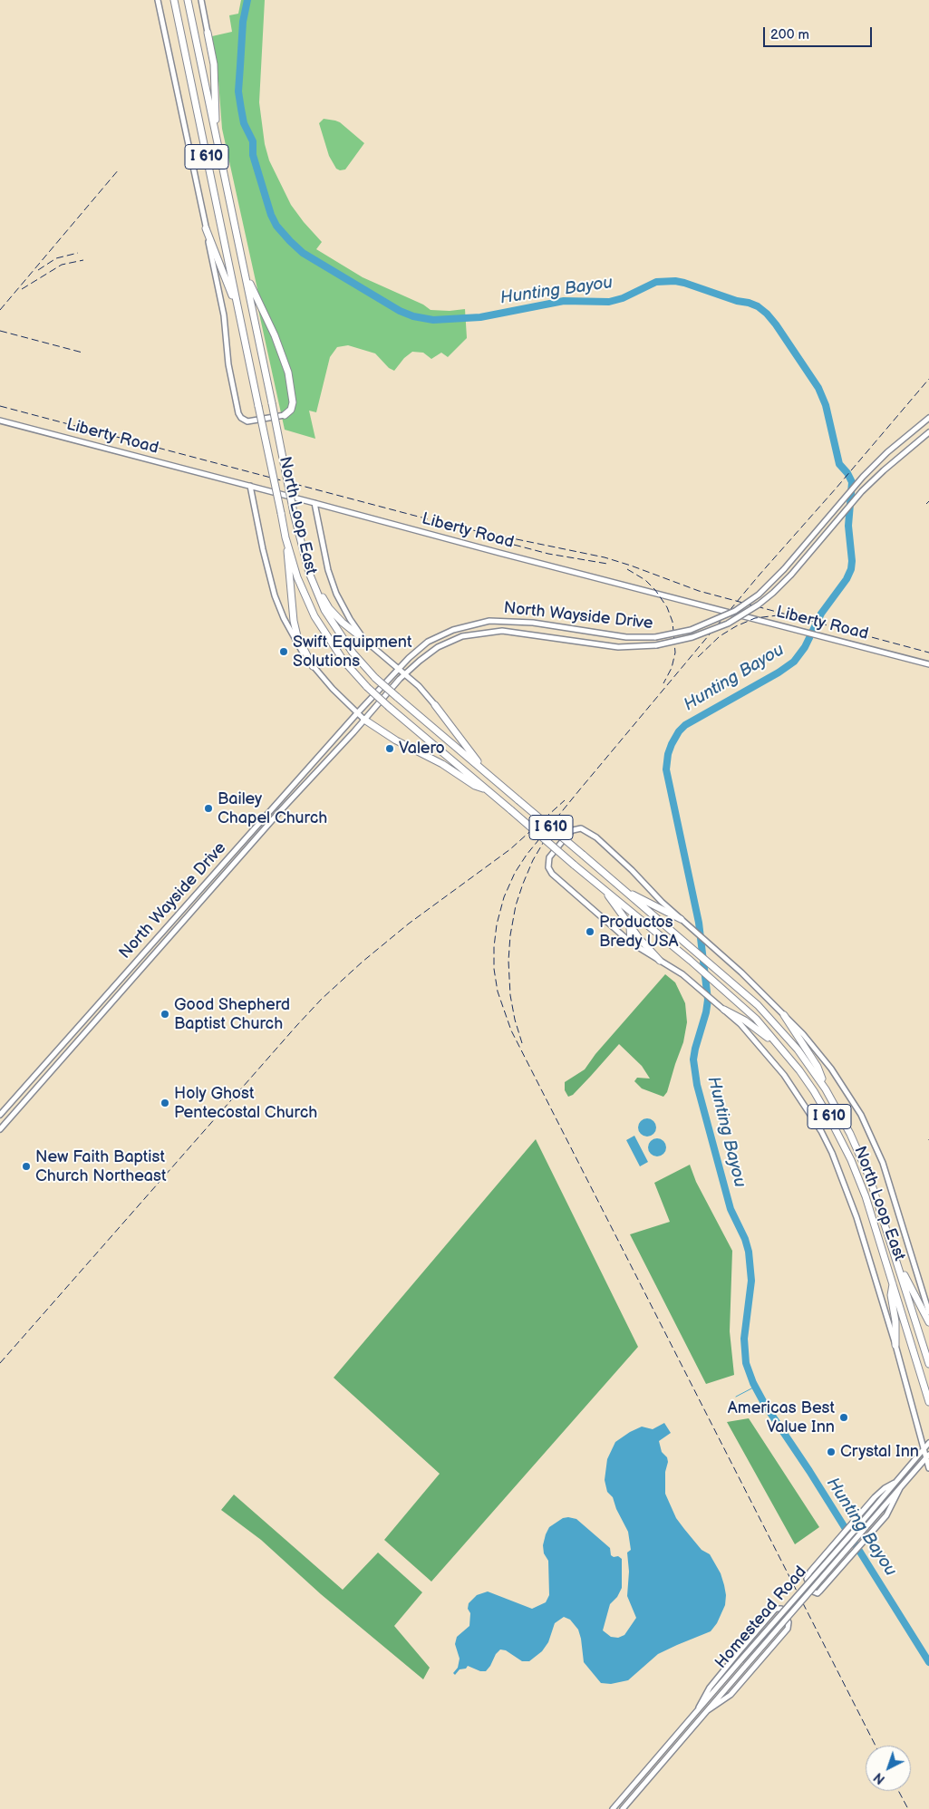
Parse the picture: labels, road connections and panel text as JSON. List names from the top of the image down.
{
  "streets": {
    "highway": ["I 610", "North Loop East"],
    "main road": ["Liberty Road", "North Wayside Drive", "Homestead Road"]
  },
  "water": ["Hunting Bayou"],
  "places": [
    "Swift Equipment Solutions",
    "Valero",
    "Bailey Chapel Church",
    "Productos Bredy USA",
    "Good Shepherd Baptist Church",
    "Holy Ghost Pentecostal Church",
    "New Faith Baptist Church Northeast",
    "Americas Best Value Inn",
    "Crystal Inn"
  ],
  "scale_bar": "200 m",
  "north": "bottom left"
}
